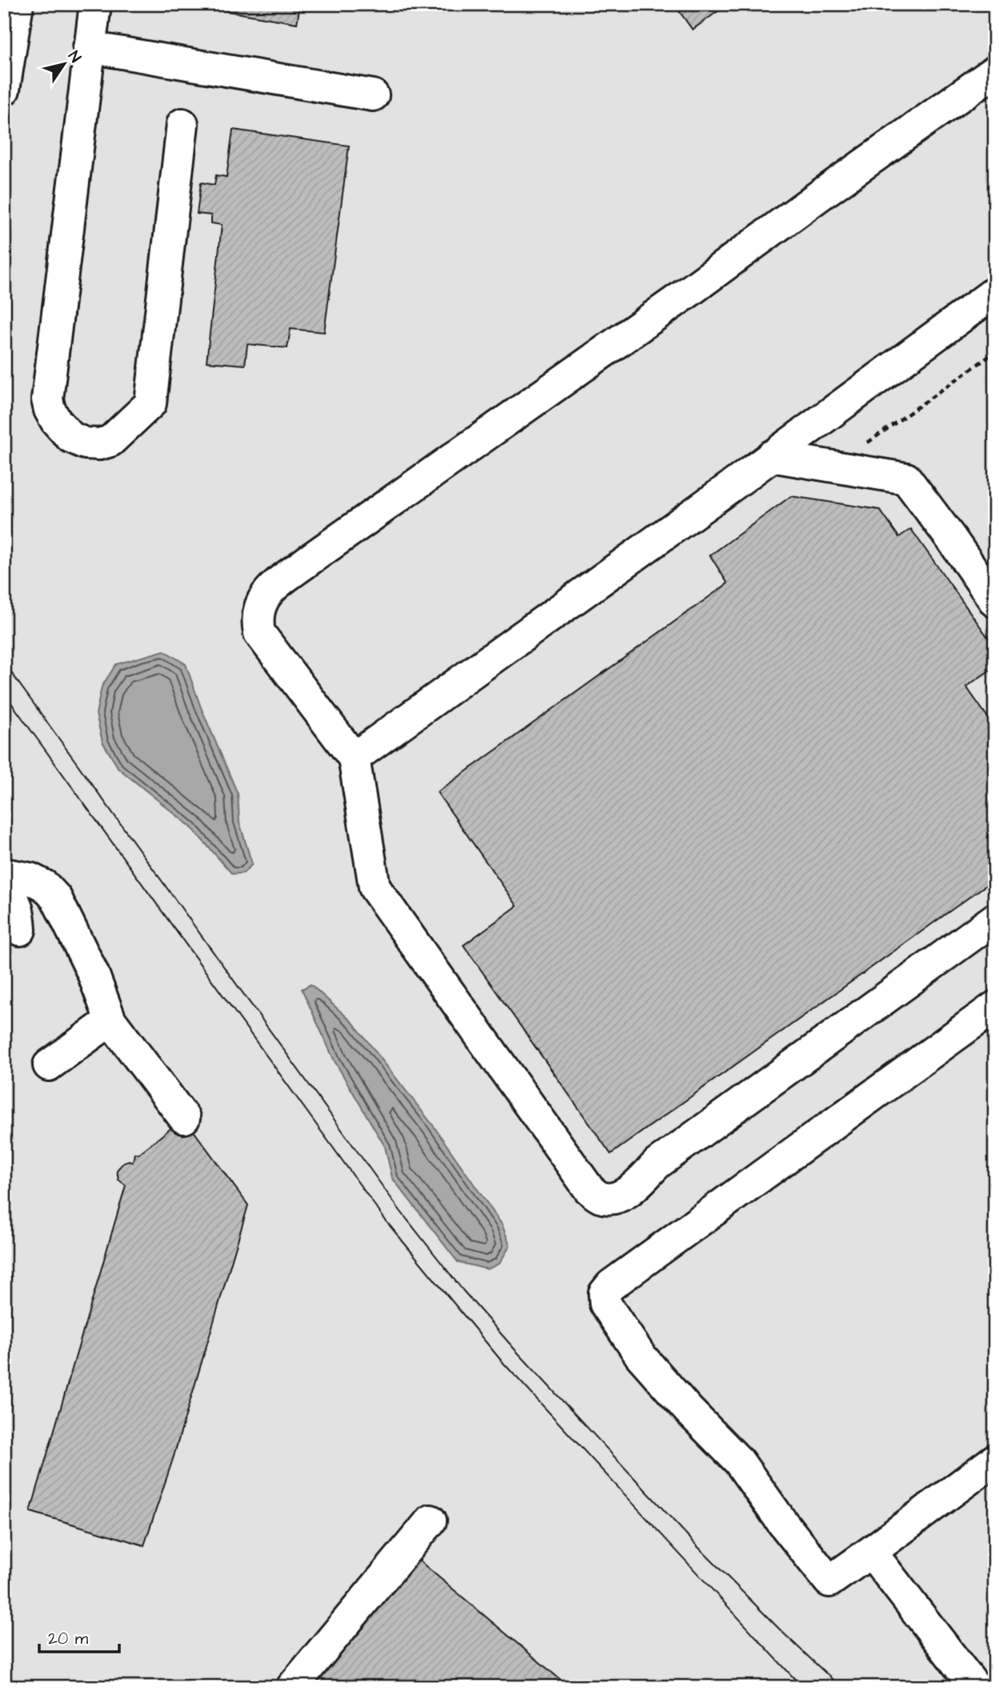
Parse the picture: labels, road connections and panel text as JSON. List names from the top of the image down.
{
  "scale_bar": "20 m",
  "north": "top right"
}
